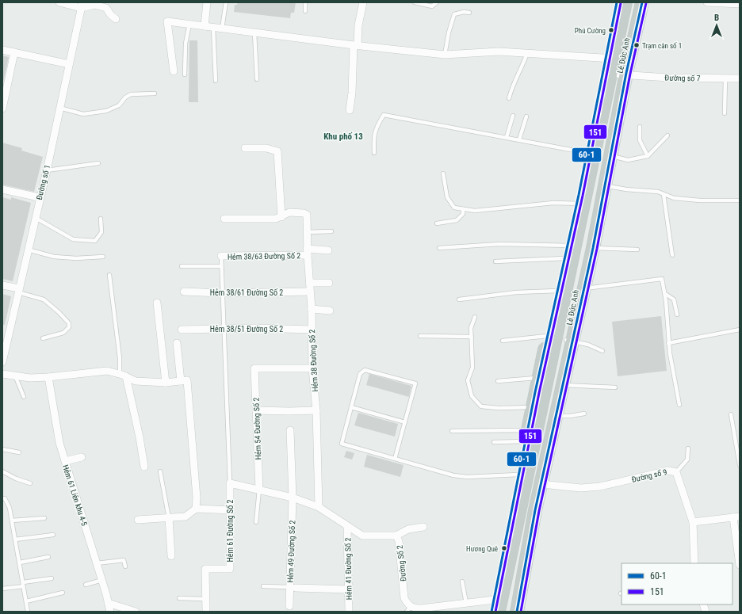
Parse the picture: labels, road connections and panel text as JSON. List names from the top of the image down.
{
  "streets": {
    "highway": ["Lê Đức Anh"],
    "street": [
      "Đường số 7",
      "Đường số 1",
      "Hẻm 38/63 Đường Số 2",
      "Hẻm 38/61 Đường Số 2",
      "Hẻm 38/51 Đường Số 2",
      "Hẻm 38 Đường Số 2",
      "Hẻm 54 Đường Số 2",
      "Đường số 9",
      "Hẻm 61 Liên khu 4-5",
      "Hẻm 61 Đường Số 2",
      "Hẻm 49 Đường Số 2",
      "Đường Số 2",
      "Hẻm 41 Đường Số 2"
    ]
  },
  "crossings": [
    ["Lê Đức Anh", "Đường số 7"],
    ["Lê Đức Anh", "Đường số 9"],
    ["Lê Đức Anh", "Đường Số 2"],
    ["Hẻm 38/63 Đường Số 2", "Hẻm 38 Đường Số 2"],
    ["Hẻm 38/61 Đường Số 2", "Hẻm 38 Đường Số 2"],
    ["Hẻm 38/51 Đường Số 2", "Hẻm 38 Đường Số 2"],
    ["Hẻm 38 Đường Số 2", "Hẻm 54 Đường Số 2"],
    ["Hẻm 38 Đường Số 2", "Đường Số 2"],
    ["Hẻm 54 Đường Số 2", "Đường Số 2"],
    ["Hẻm 61 Đường Số 2", "Đường Số 2"],
    ["Hẻm 49 Đường Số 2", "Đường Số 2"],
    ["Đường Số 2", "Hẻm 41 Đường Số 2"]
  ],
  "districts": ["Khu phố 13"],
  "places": ["Phú Cường", "Trạm cân số 1", "Hương Quê"],
  "lines": ["transit line 60-1", "transit line 151"],
  "legend": ["60-1", "151"],
  "north": "top"
}
